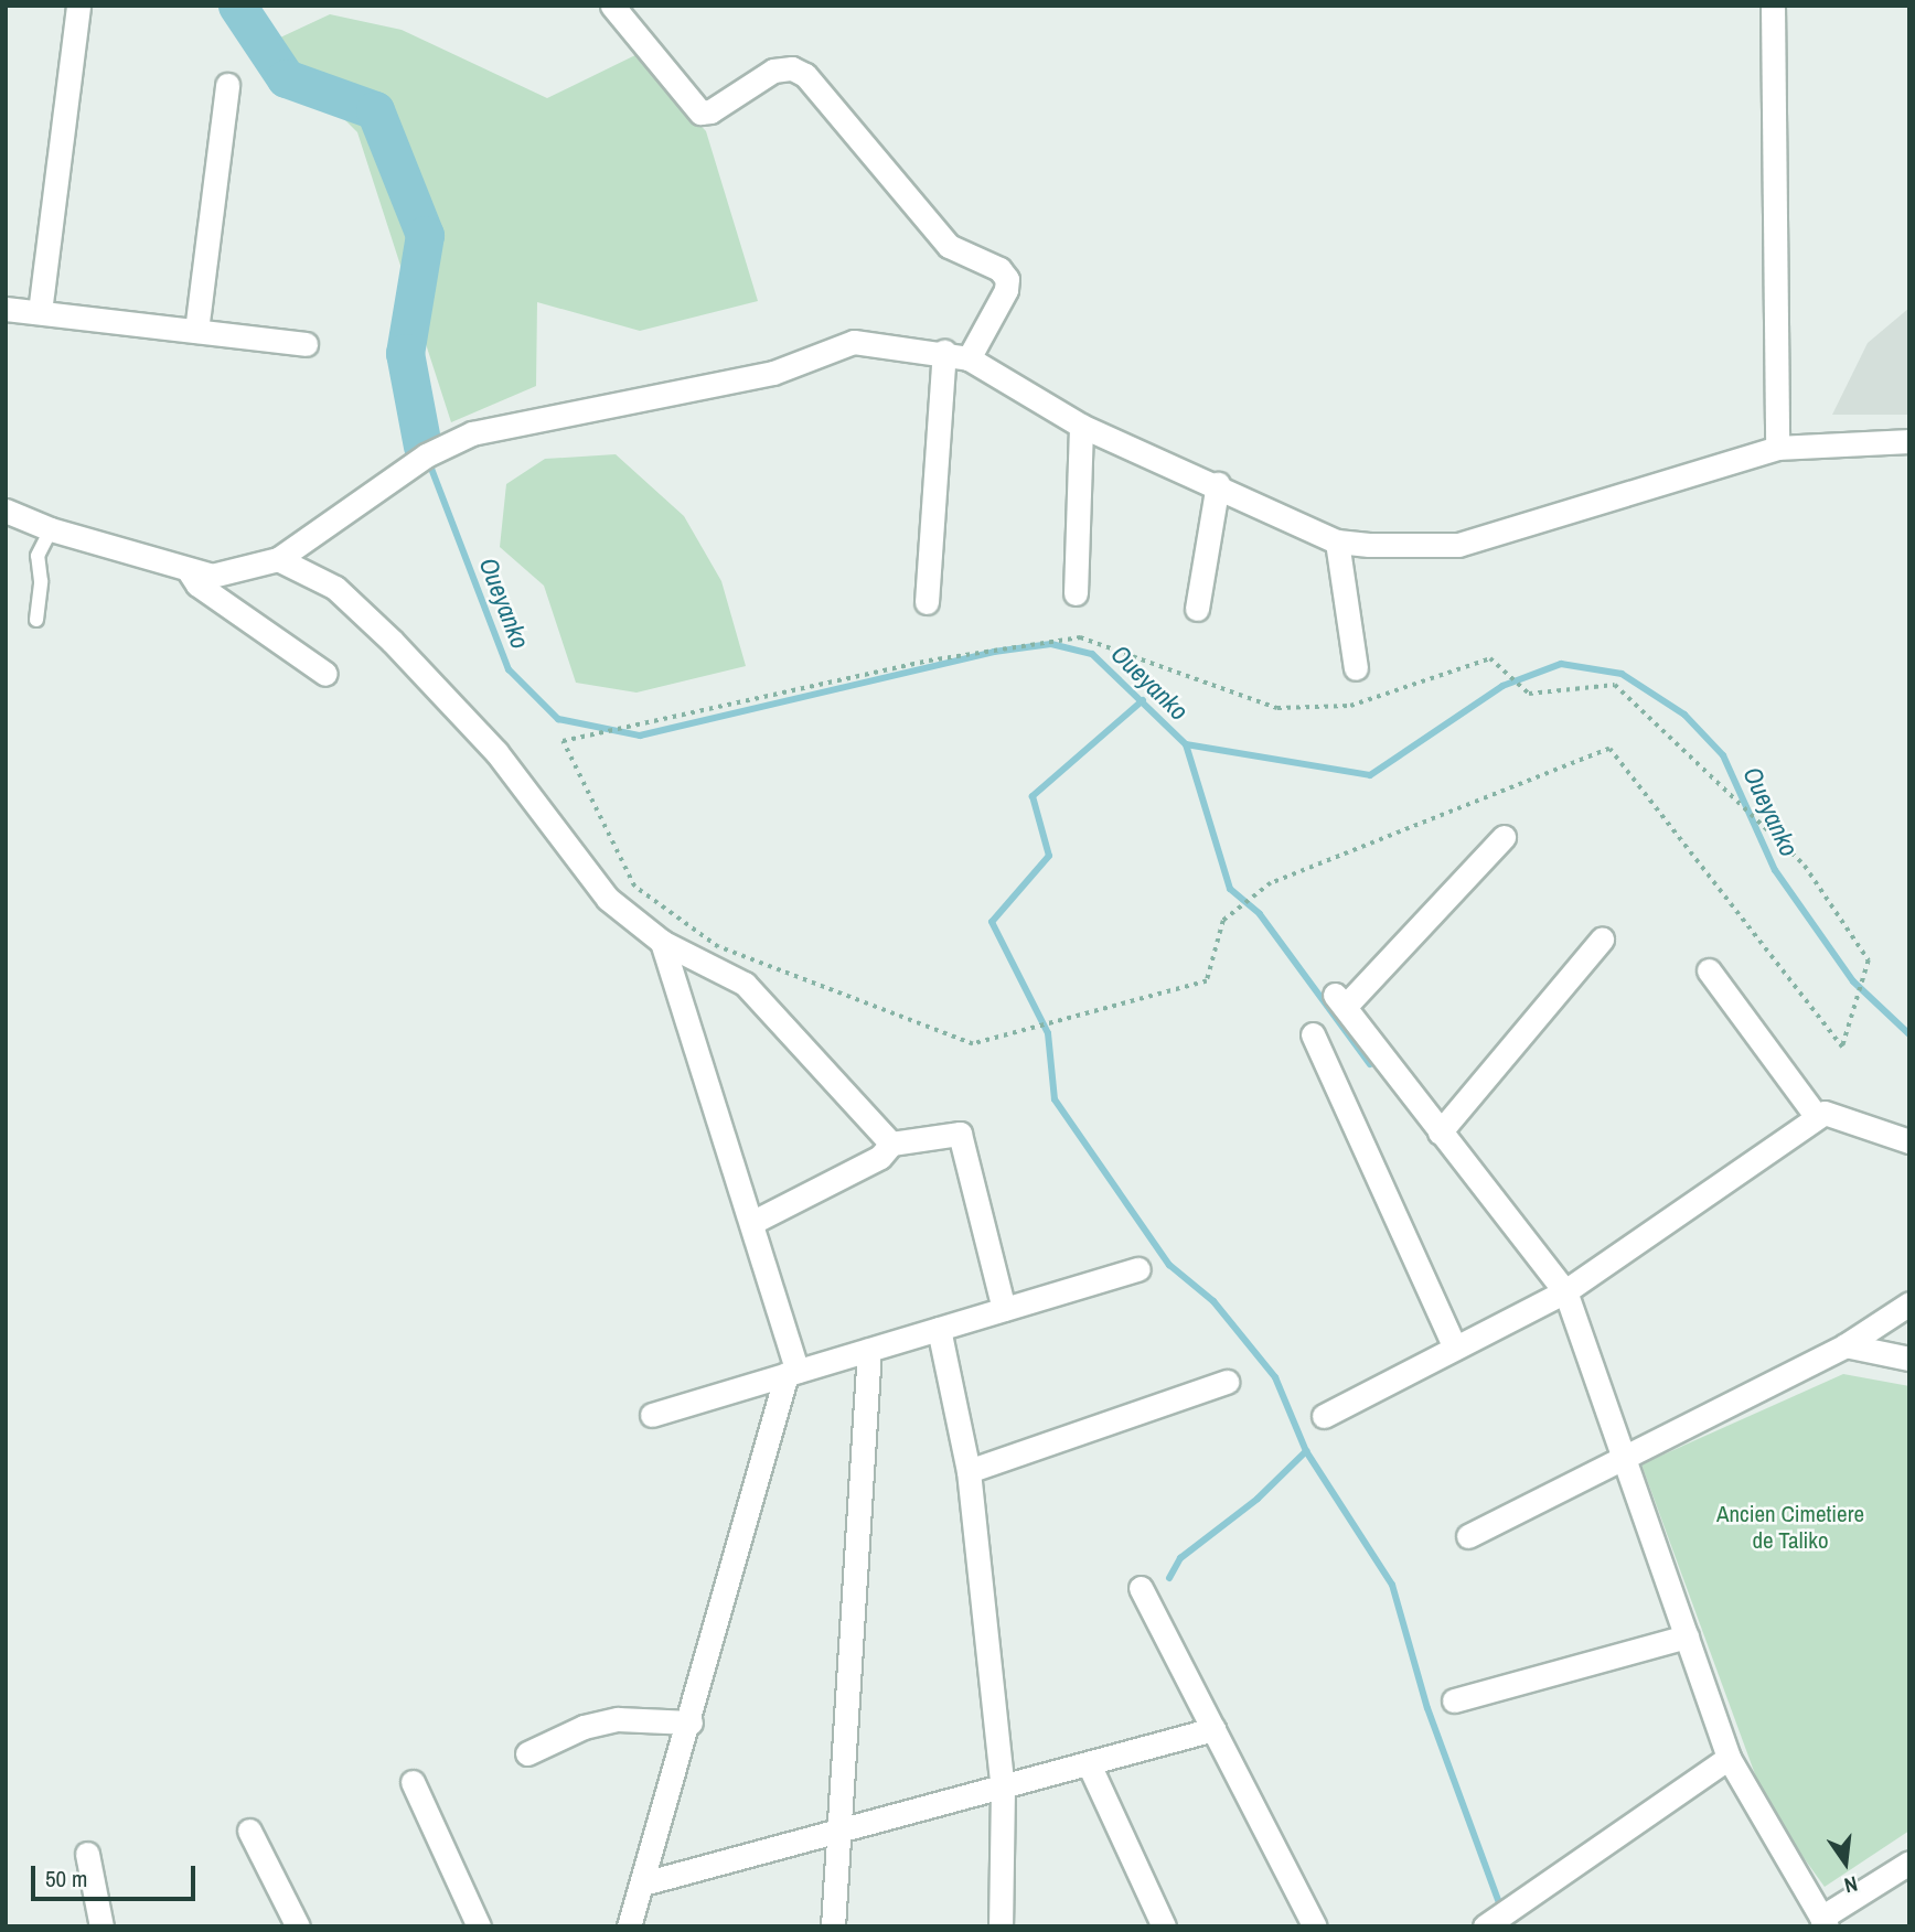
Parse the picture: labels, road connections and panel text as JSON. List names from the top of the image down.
{
  "water": ["Oueyanko"],
  "parks": ["Ancien Cimetiere de Taliko"],
  "scale_bar": "50 m",
  "north": "bottom"
}
